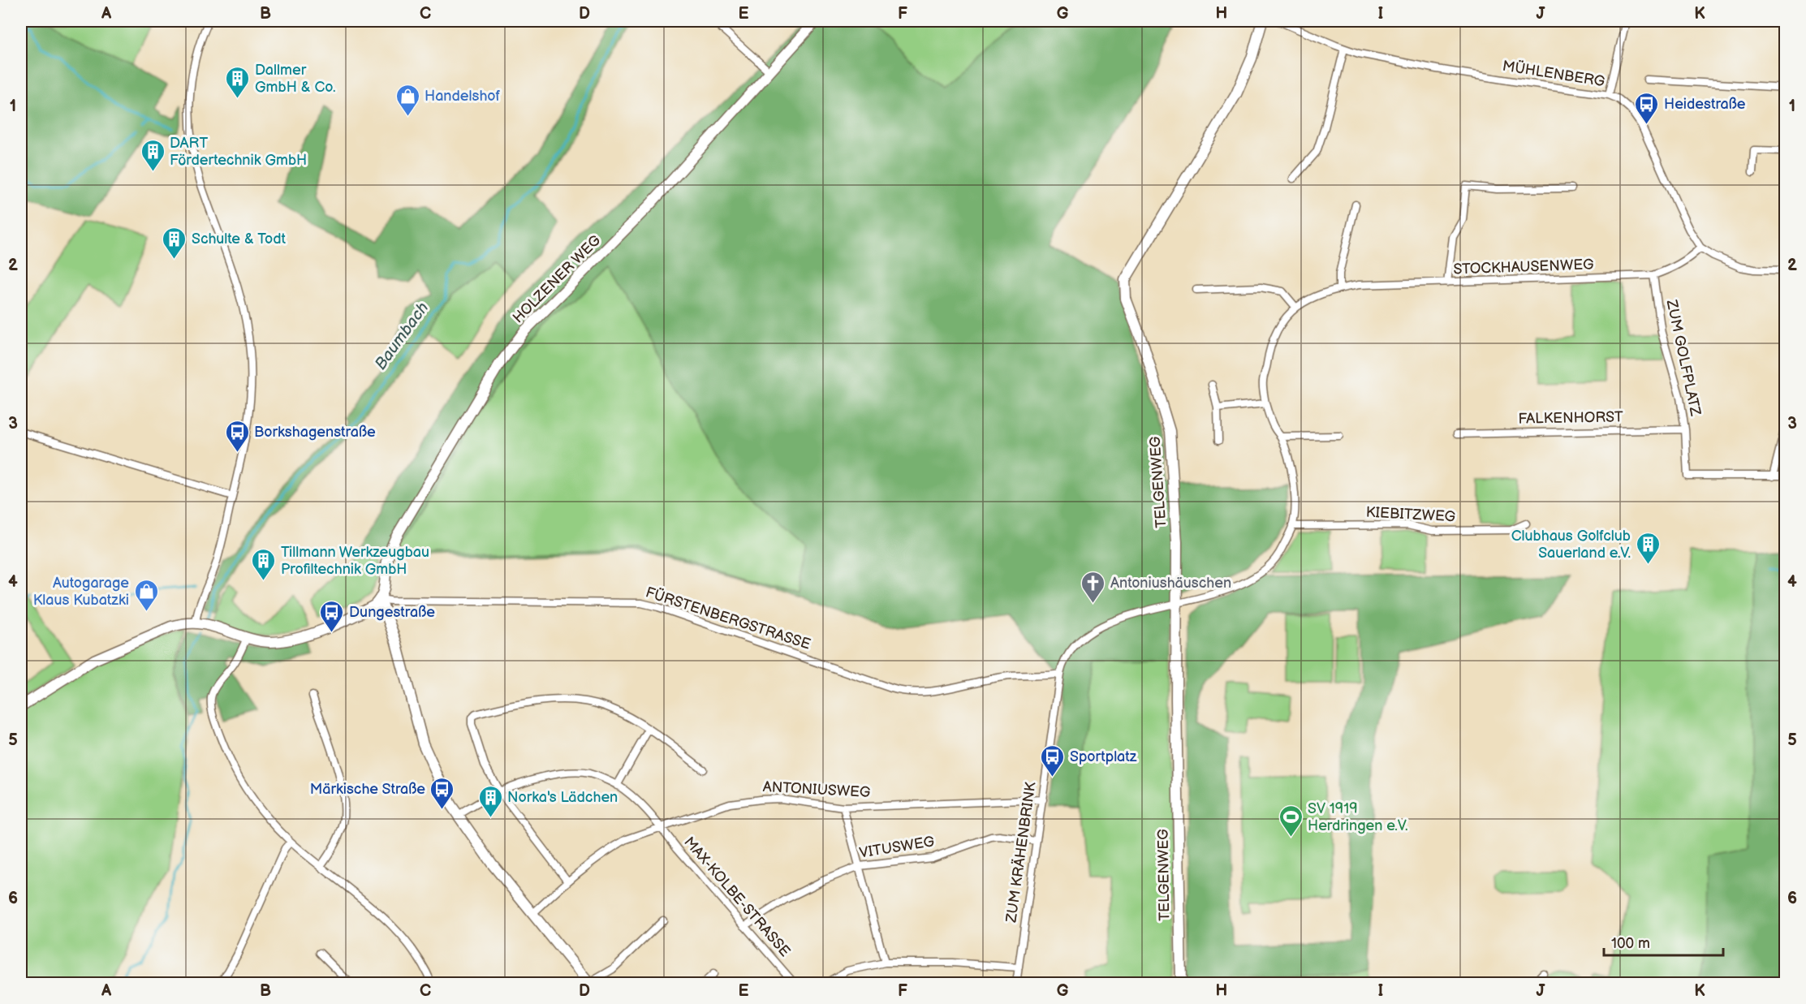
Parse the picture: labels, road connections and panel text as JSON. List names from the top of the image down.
{
  "streets": {
    "main road": ["HOLZENER WEG", "TELGENWEG"],
    "street": [
      "MÜHLENBERG",
      "STOCKHAUSENWEG",
      "ZUM GOLFPLATZ",
      "FALKENHORST",
      "KIEBITZWEG",
      "FÜRSTENBERGSTRASSE",
      "ANTONIUSWEG",
      "VITUSWEG",
      "ZUM KRÄHENBRINK",
      "MAX-KOLBE-STRASSE"
    ]
  },
  "crossings": [
    ["MÜHLENBERG", "STOCKHAUSENWEG"],
    ["STOCKHAUSENWEG", "ZUM GOLFPLATZ"],
    ["STOCKHAUSENWEG", "TELGENWEG"],
    ["STOCKHAUSENWEG", "KIEBITZWEG"],
    ["STOCKHAUSENWEG", "ZUM KRÄHENBRINK"],
    ["HOLZENER WEG", "FÜRSTENBERGSTRASSE"],
    ["ZUM GOLFPLATZ", "FALKENHORST"],
    ["FÜRSTENBERGSTRASSE", "ZUM KRÄHENBRINK"],
    ["ANTONIUSWEG", "ZUM KRÄHENBRINK"],
    ["ANTONIUSWEG", "MAX-KOLBE-STRASSE"],
    ["VITUSWEG", "ZUM KRÄHENBRINK"],
    ["VITUSWEG", "MAX-KOLBE-STRASSE"]
  ],
  "water": ["Baumbach"],
  "places": {
    "building": [
      "Dallmer GmbH & Co.",
      "DART Fördertechnik GmbH",
      "Schulte & Todt",
      "Clubhaus Golfclub Sauerland e.V.",
      "Tillmann Werkzeugbau Profiltechnik GmbH",
      "Norka's Lädchen"
    ],
    "shop": ["Handelshof", "Autogarage Klaus Kubatzki"],
    "bus stop": [
      "Heidestraße",
      "Borkshagenstraße",
      "Dungestraße",
      "Sportplatz",
      "Märkische Straße"
    ],
    "church": ["Antoniushäuschen"],
    "sports": ["SV 1919 Herdringen e.V."]
  },
  "scale_bar": "100 m",
  "grid": {
    "columns": [
      "A",
      "B",
      "C",
      "D",
      "E",
      "F",
      "G",
      "H",
      "I",
      "J",
      "K"
    ],
    "rows": [
      "1",
      "2",
      "3",
      "4",
      "5",
      "6"
    ]
  }
}
